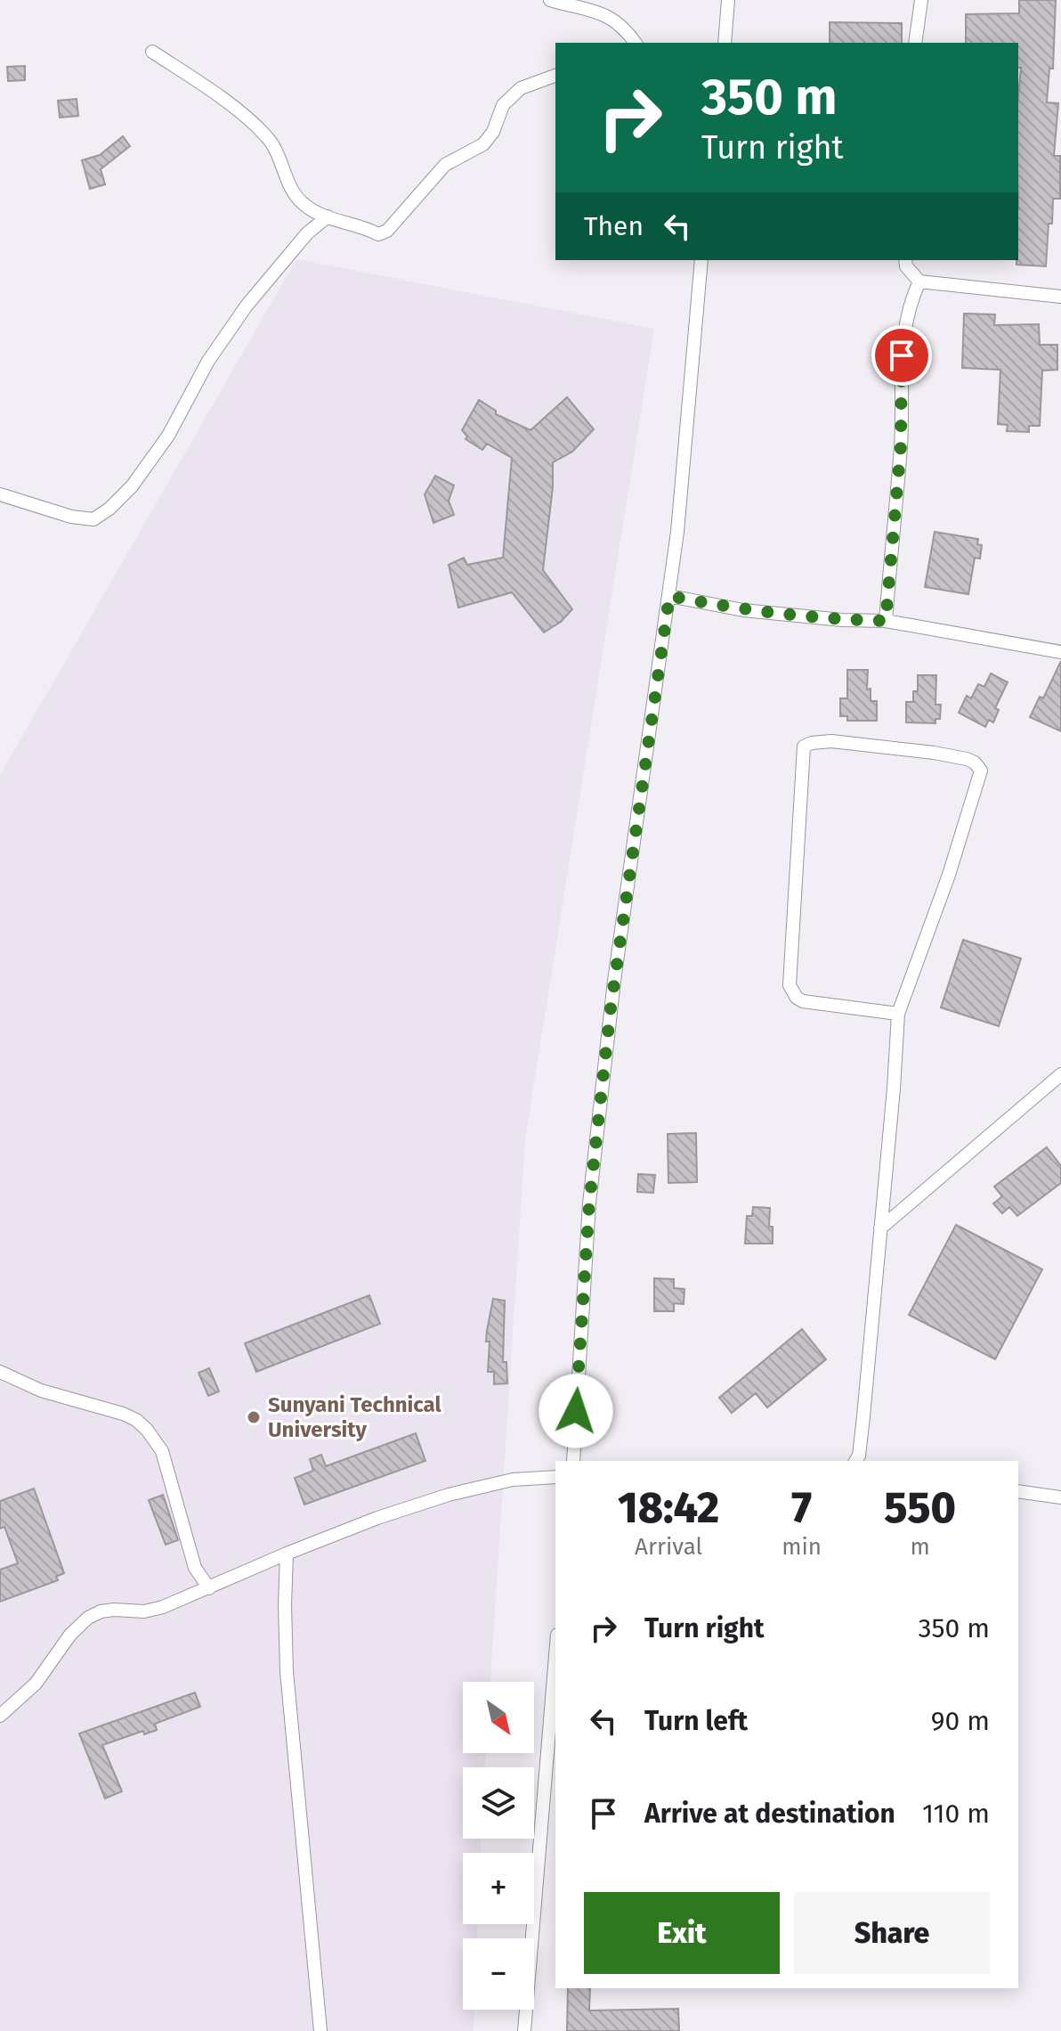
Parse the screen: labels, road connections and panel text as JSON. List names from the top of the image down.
{
  "places": ["Sunyani Technical University"],
  "north": "bottom right",
  "page": {
    "turn": ["350 m", "Turn right"],
    "then": "Then",
    "eta": [
      "18:42",
      "Arrival",
      "7",
      "min",
      "550",
      "m"
    ],
    "list": [
      {
        "name": "Turn right",
        "value": "350 m"
      },
      {
        "name": "Turn left",
        "value": "90 m"
      },
      {
        "name": "Arrive at destination",
        "value": "110 m"
      }
    ],
    "map_buttons": ["+", "−"],
    "buttons": ["Exit", "Share"]
  }
}
